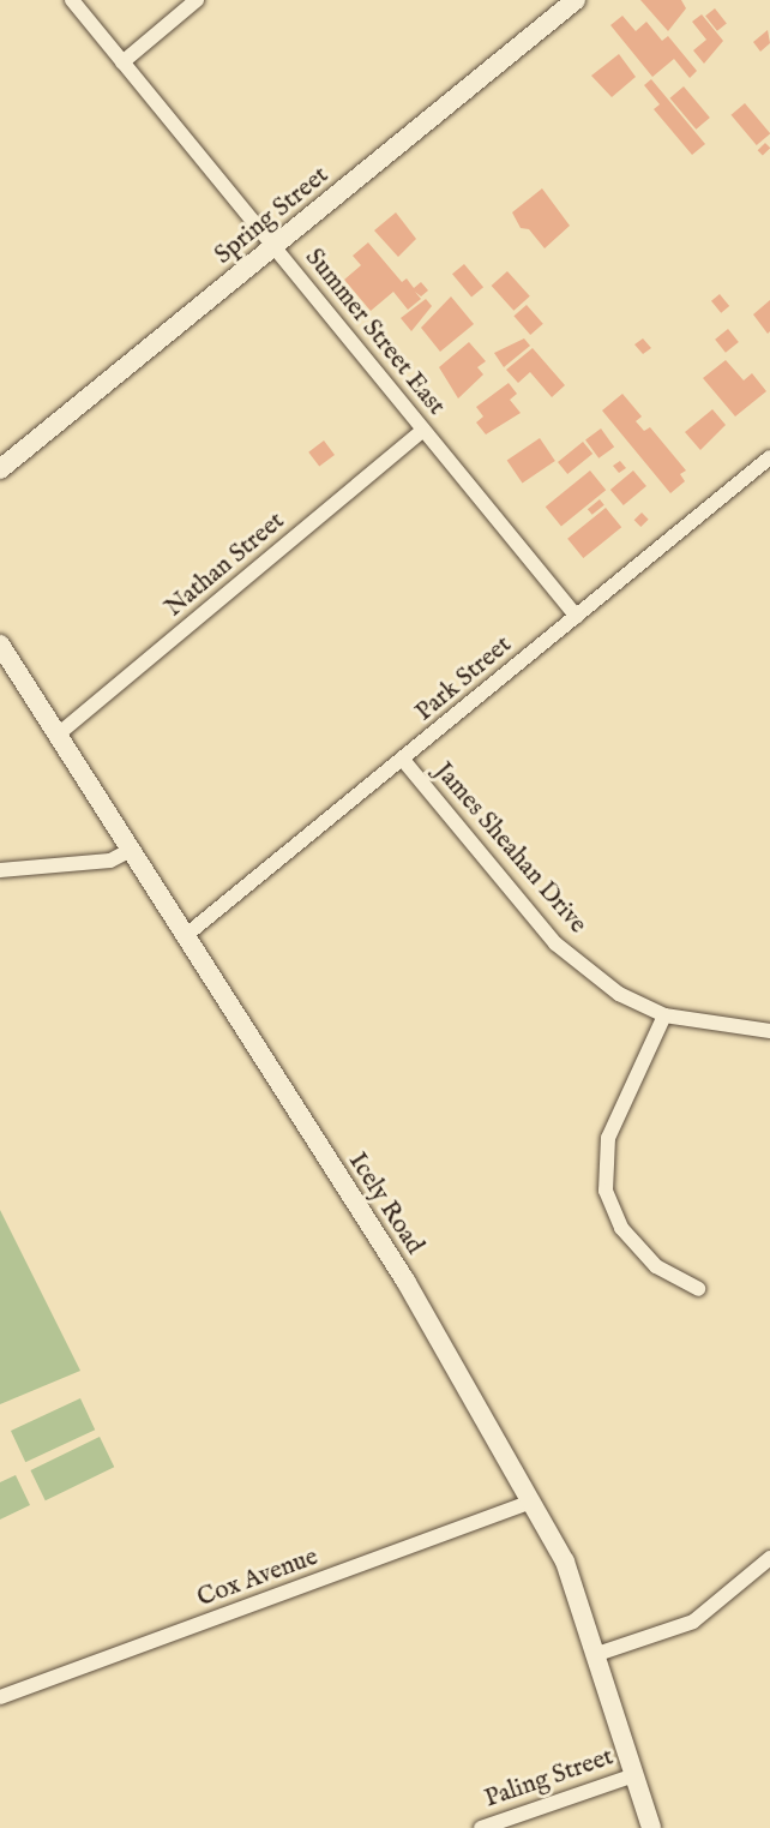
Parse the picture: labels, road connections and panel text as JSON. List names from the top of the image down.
{
  "streets": {
    "street": [
      "Spring Street",
      "Summer Street East",
      "Nathan Street",
      "Park Street",
      "James Sheahan Drive",
      "Icely Road",
      "Cox Avenue",
      "Paling Street"
    ]
  },
  "crossings": [
    ["Spring Street", "Summer Street East"],
    ["Summer Street East", "Nathan Street"],
    ["Summer Street East", "Park Street"],
    ["Nathan Street", "Icely Road"],
    ["Park Street", "James Sheahan Drive"],
    ["Park Street", "Icely Road"],
    ["Icely Road", "Cox Avenue"],
    ["Icely Road", "Paling Street"]
  ]
}
